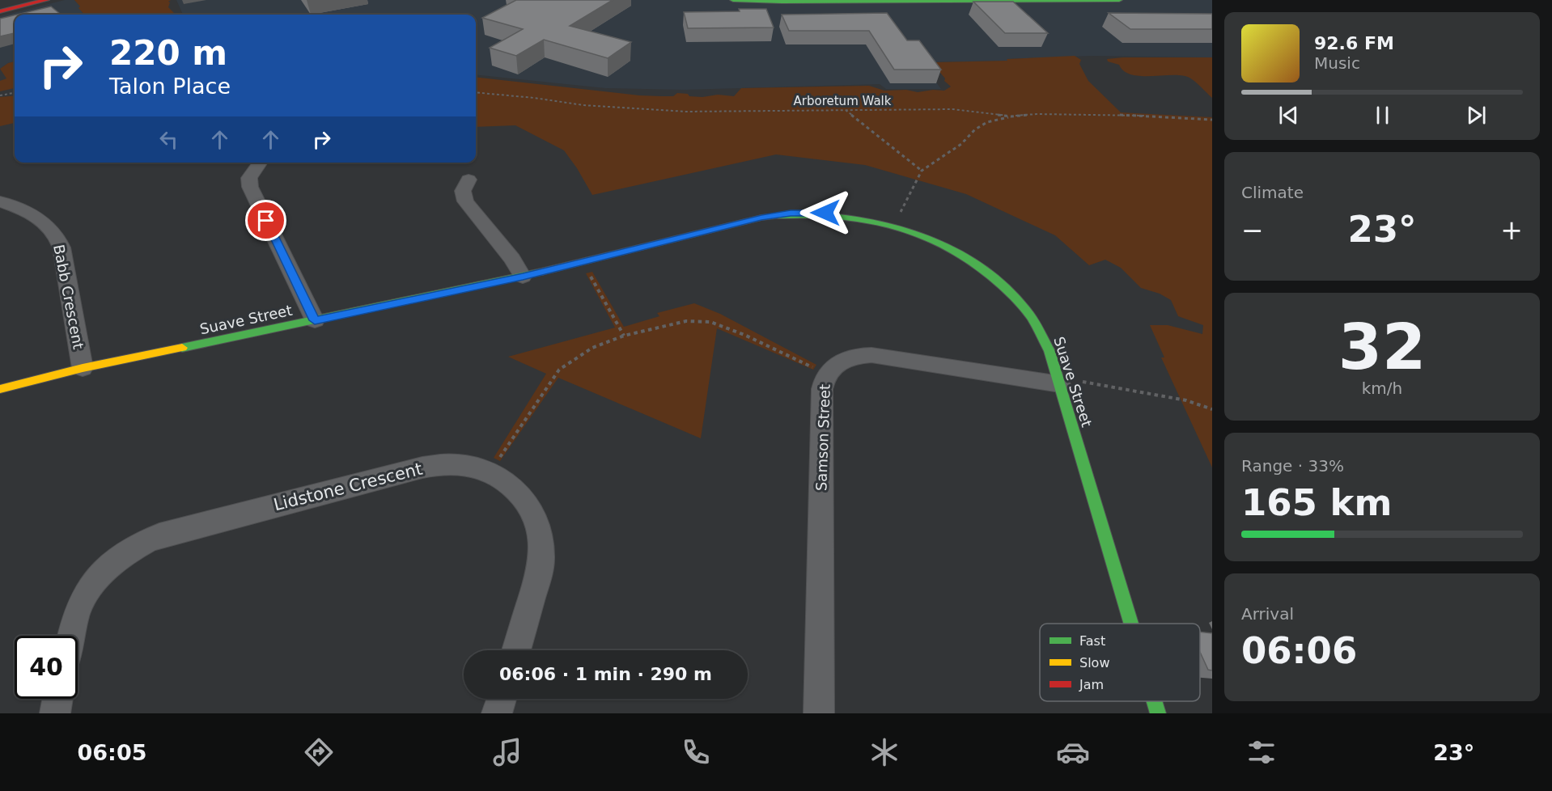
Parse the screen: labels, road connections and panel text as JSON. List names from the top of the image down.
{
  "streets": {
    "street": [
      "Babb Crescent",
      "Suave Street",
      "Samson Street",
      "Lidstone Crescent"
    ],
    "path": ["Arboretum Walk"]
  },
  "crossings": [
    ["Babb Crescent", "Suave Street"],
    ["Suave Street", "Samson Street"]
  ],
  "legend": ["Fast", "Slow", "Jam"],
  "page": {
    "turn": ["220 m", "Talon Place"],
    "song": ["92.6 FM", "Music"],
    "tile": [
      "Climate",
      ["32", "km/h"],
      ["Range · 33%", "165 km"],
      ["Arrival", "06:06"]
    ],
    "heat": ["−", "23°", "+"],
    "limit": "40",
    "trip": "06:06 · 1 min · 290 m",
    "tabs": ["06:05", "23°"]
  }
}
